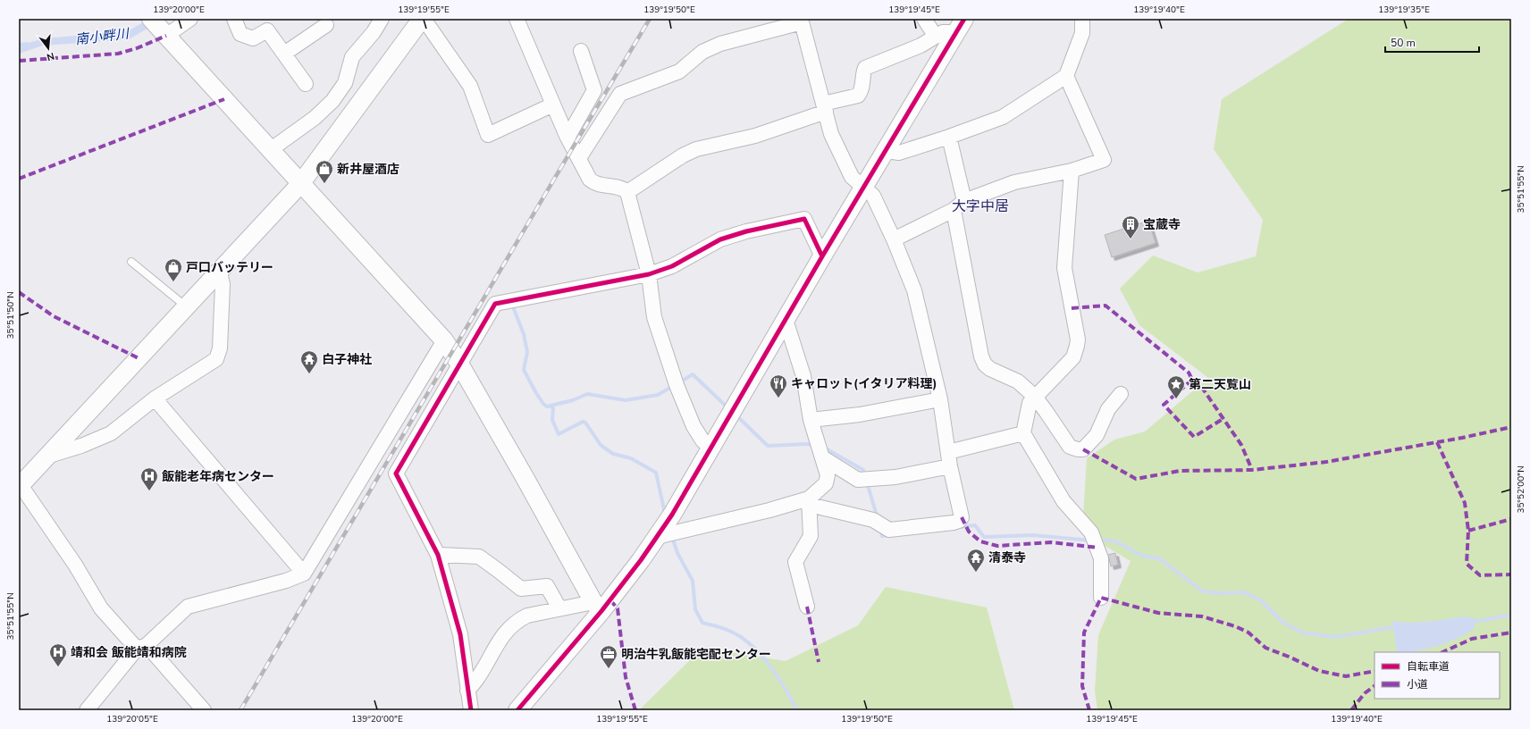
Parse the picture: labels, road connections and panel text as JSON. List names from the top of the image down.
{
  "districts": ["大字中居"],
  "water": ["南小畔川"],
  "places": {
    "shop": ["新井屋酒店", "戸口バッテリー"],
    "building": ["宝蔵寺"],
    "temple": ["白子神社", "清泰寺"],
    "restaurant": ["キャロット(イタリア料理)"],
    "place": ["第二天覧山"],
    "hospital": ["飯能老年病センター", "靖和会 飯能靖和病院"],
    "office": ["明治牛乳飯能宅配センター"]
  },
  "legend": ["自転車道", "小道"],
  "scale_bar": "50 m",
  "north": "bottom",
  "coordinates": [
    "139°20'00\"E",
    "139°19'55\"E",
    "139°19'50\"E",
    "139°19'45\"E",
    "139°19'40\"E",
    "139°19'35\"E",
    "35°51'55\"N",
    "35°51'50\"N",
    "35°52'00\"N",
    "139°20'05\"E"
  ]
}
